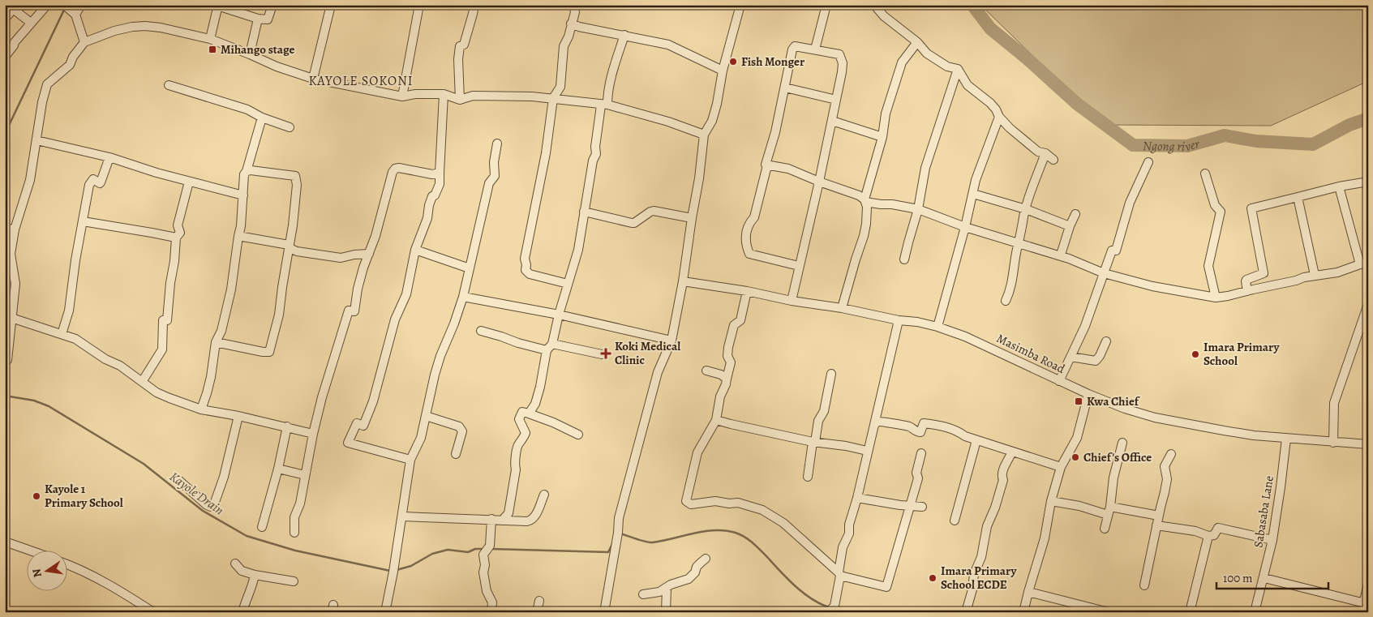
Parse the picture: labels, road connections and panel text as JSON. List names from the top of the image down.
{
  "streets": {
    "street": ["Masimba Road", "Sabasaba Lane"]
  },
  "crossings": [
    ["Masimba Road", "Sabasaba Lane"]
  ],
  "districts": ["KAYOLE SOKONI"],
  "water": ["Ngong river", "Kayole Drain"],
  "places": {
    "transit": ["Mihango stage", "Kwa Chief"],
    "other": [
      "Fish Monger",
      "Imara Primary School",
      "Chief's Office",
      "Kayole 1 Primary School",
      "Imara Primary School ECDE"
    ],
    "health": ["Koki Medical Clinic"]
  },
  "scale_bar": "100 m",
  "north": "left"
}
